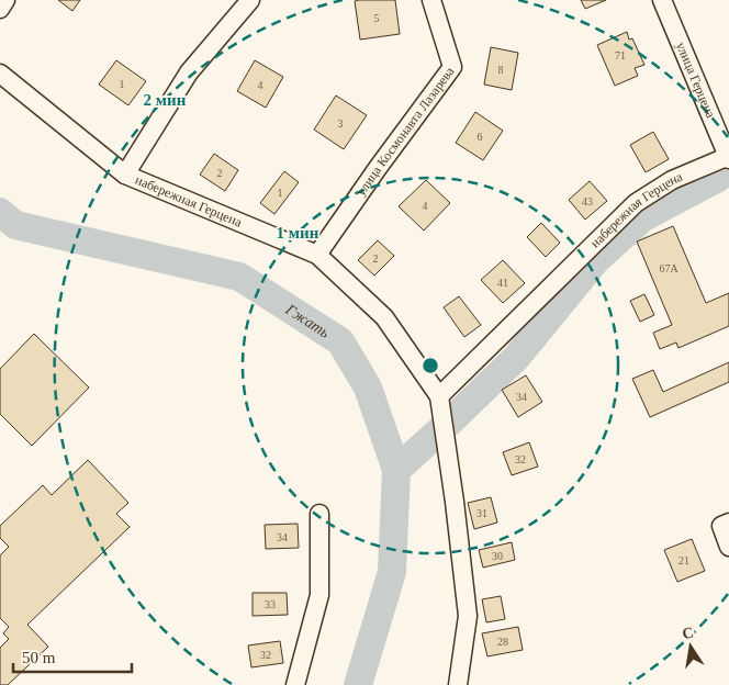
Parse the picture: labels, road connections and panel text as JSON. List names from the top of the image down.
{
  "streets": {
    "street": ["улица Герцена", "улица Космонавта Лазарева", "набережная Герцена"]
  },
  "crossings": [
    ["улица Герцена", "набережная Герцена"],
    ["улица Космонавта Лазарева", "набережная Герцена"]
  ],
  "water": ["Гжать"],
  "house_numbers": [
    "5",
    "71",
    "8",
    "1",
    "4",
    "3",
    "6",
    "2",
    "1",
    "43",
    "4",
    "2",
    "67А",
    "41",
    "34",
    "32",
    "31",
    "34",
    "30",
    "21",
    "33",
    "28",
    "32"
  ],
  "scale_bar": "50 m",
  "north": "top",
  "rings": ["2 мин", "1 мин"]
}
